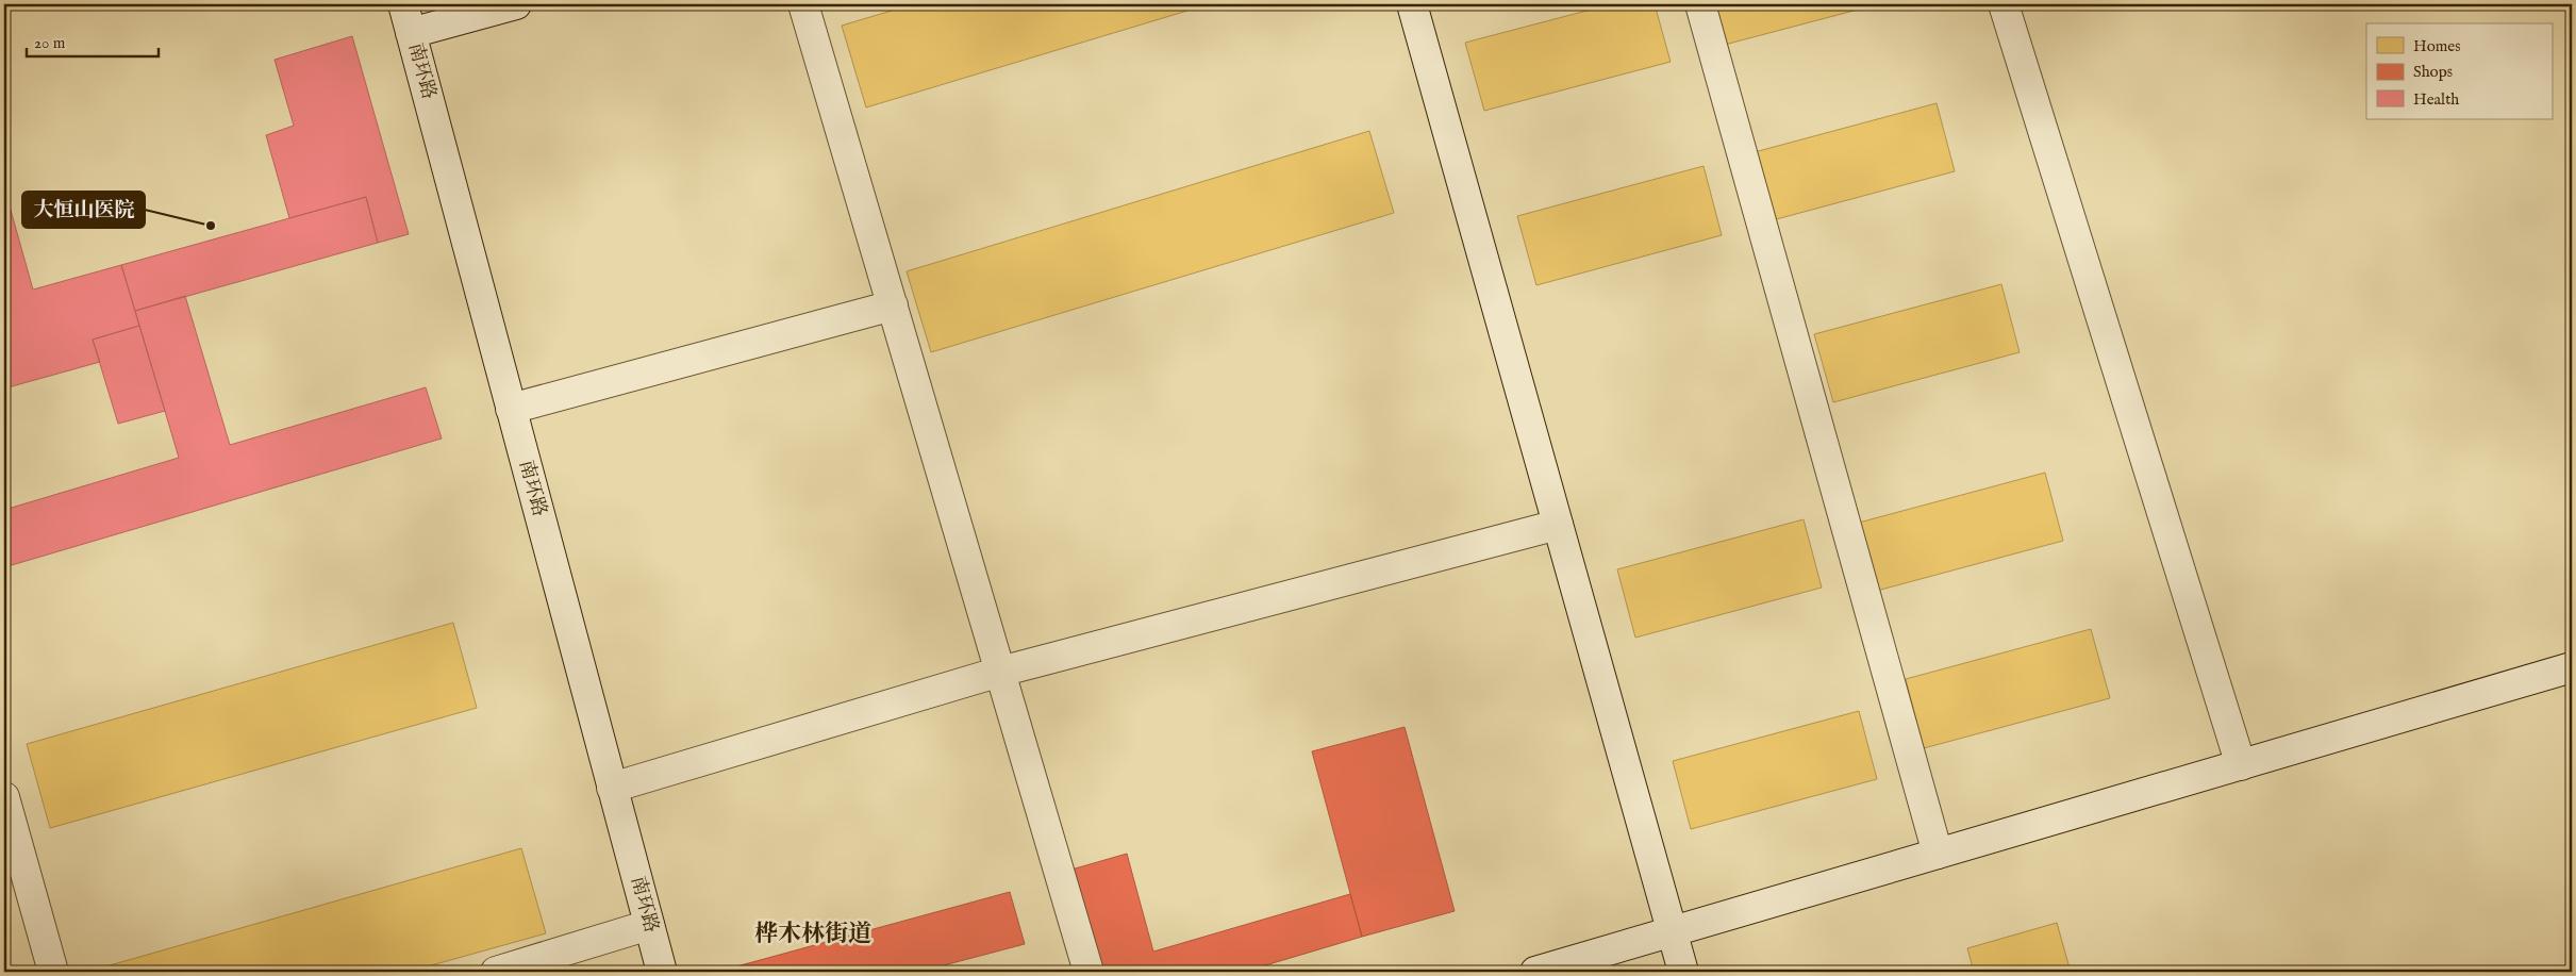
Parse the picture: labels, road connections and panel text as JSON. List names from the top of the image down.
{
  "streets": {
    "street": ["南环路"]
  },
  "districts": ["桦木林街道"],
  "places": ["大恒山医院"],
  "legend": ["Homes", "Shops", "Health"],
  "scale_bar": "20 m"
}
